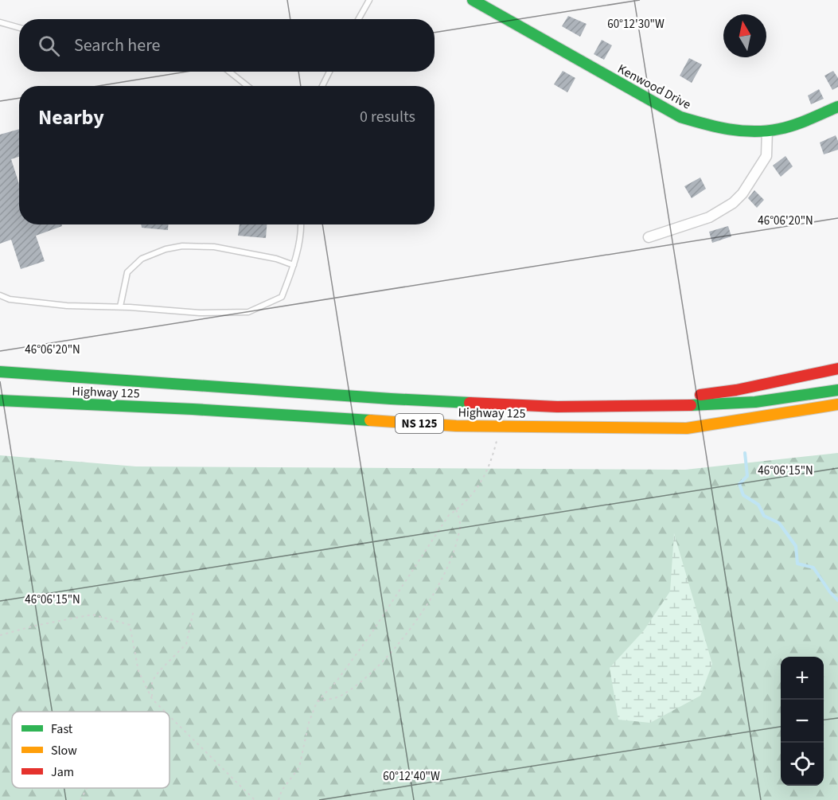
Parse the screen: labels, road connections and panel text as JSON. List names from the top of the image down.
{
  "streets": {
    "main road": ["Kenwood Drive", "Highway 125", "NS 125"]
  },
  "legend": ["Fast", "Slow", "Jam"],
  "north": "top",
  "page": {
    "search": "Search here",
    "heading": ["Nearby", "0 results"],
    "map_buttons": ["+", "−"]
  },
  "coordinates": [
    "60°12'30\"W",
    "46°06'20\"N",
    "46°06'15\"N",
    "60°12'40\"W"
  ]
}
